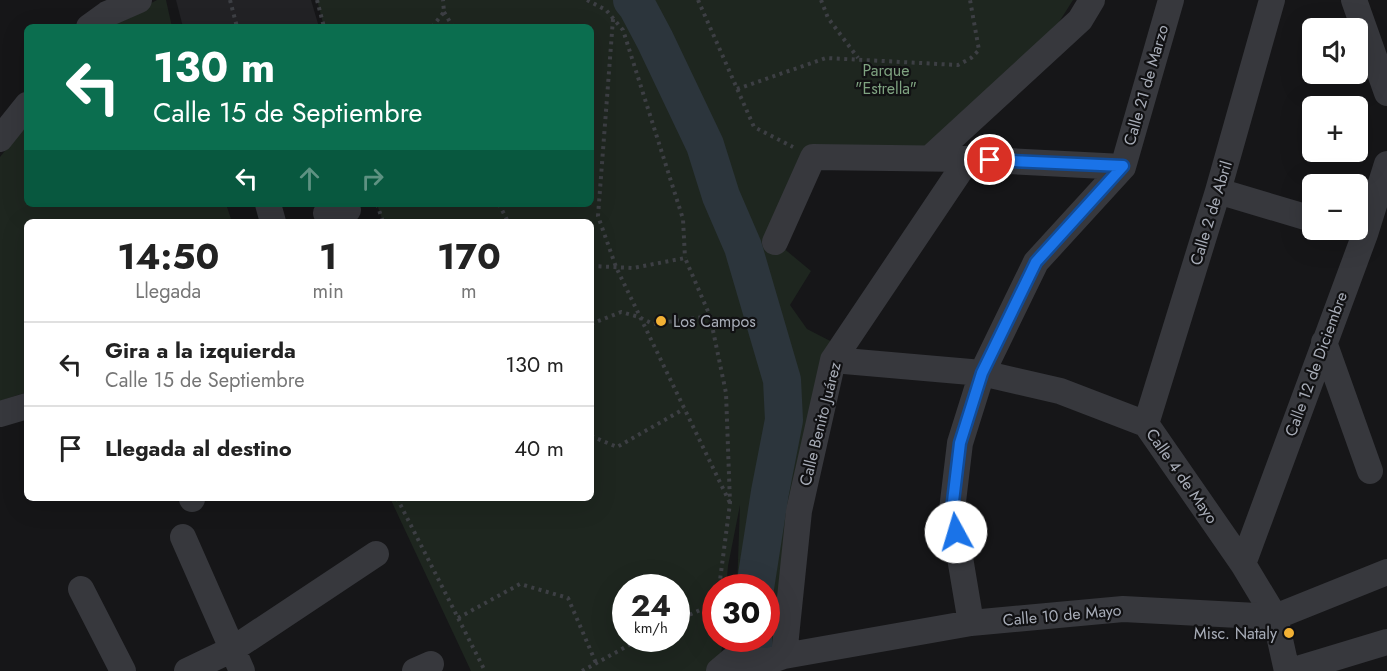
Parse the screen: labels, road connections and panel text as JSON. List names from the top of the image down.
{
  "streets": {
    "street": [
      "Calle 21 de Marzo",
      "Calle 2 de Abril",
      "Calle 12 de Diciembre",
      "Calle Benito Juárez",
      "Calle 4 de Mayo",
      "Calle 10 de Mayo"
    ]
  },
  "crossings": [
    ["Calle 21 de Marzo", "Calle 4 de Mayo"],
    ["Calle 21 de Marzo", "Calle 10 de Mayo"],
    ["Calle 2 de Abril", "Calle 4 de Mayo"],
    ["Calle 12 de Diciembre", "Calle 4 de Mayo"],
    ["Calle Benito Juárez", "Calle 4 de Mayo"],
    ["Calle Benito Juárez", "Calle 10 de Mayo"],
    ["Calle 4 de Mayo", "Calle 10 de Mayo"]
  ],
  "parks": ["Parque \"Estrella\""],
  "places": ["Los Campos", "Misc. Nataly"],
  "page": {
    "map_buttons": ["+", "−"],
    "turn": ["130 m", "Calle 15 de Septiembre"],
    "eta": [
      "14:50",
      "Llegada",
      "1",
      "min",
      "170",
      "m"
    ],
    "list": [
      {
        "name": "Gira a la izquierda",
        "note": "Calle 15 de Septiembre",
        "value": "130 m"
      },
      {
        "name": "Llegada al destino",
        "value": "40 m"
      }
    ],
    "speed": "24 km/h",
    "limit": "30"
  }
}
